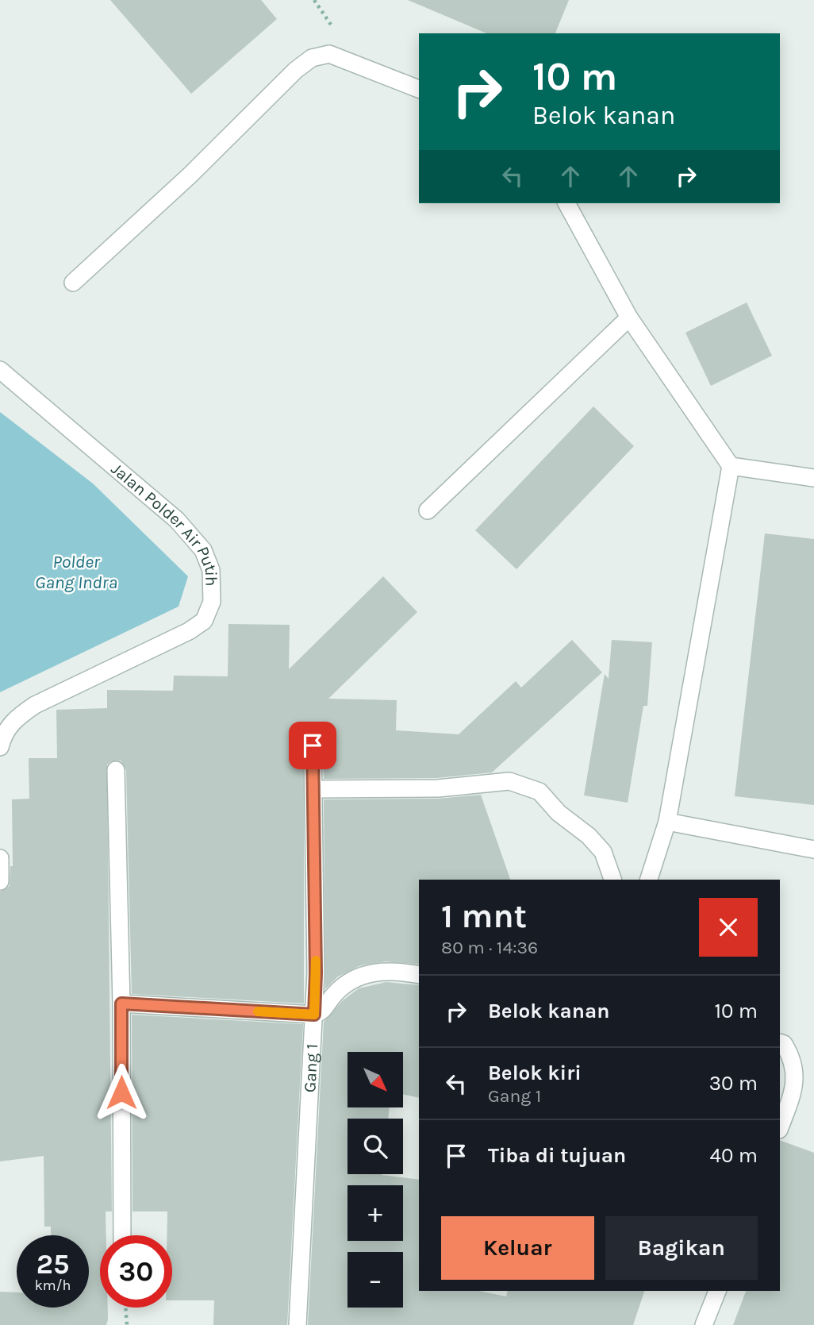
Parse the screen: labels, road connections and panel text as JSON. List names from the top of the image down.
{
  "streets": {
    "street": ["Jalan Polder Air Putih", "Gang 1"]
  },
  "water": ["Polder Gang Indra"],
  "north": "bottom right",
  "page": {
    "turn": ["10 m", "Belok kanan"],
    "heading": ["1 mnt", "80 m · 14:36"],
    "list": [
      {
        "name": "Belok kanan",
        "value": "10 m"
      },
      {
        "name": "Belok kiri",
        "note": "Gang 1",
        "value": "30 m"
      },
      {
        "name": "Tiba di tujuan",
        "value": "40 m"
      }
    ],
    "map_buttons": ["+", "−"],
    "buttons": ["Keluar", "Bagikan"],
    "speed": "25 km/h",
    "limit": "30"
  }
}
